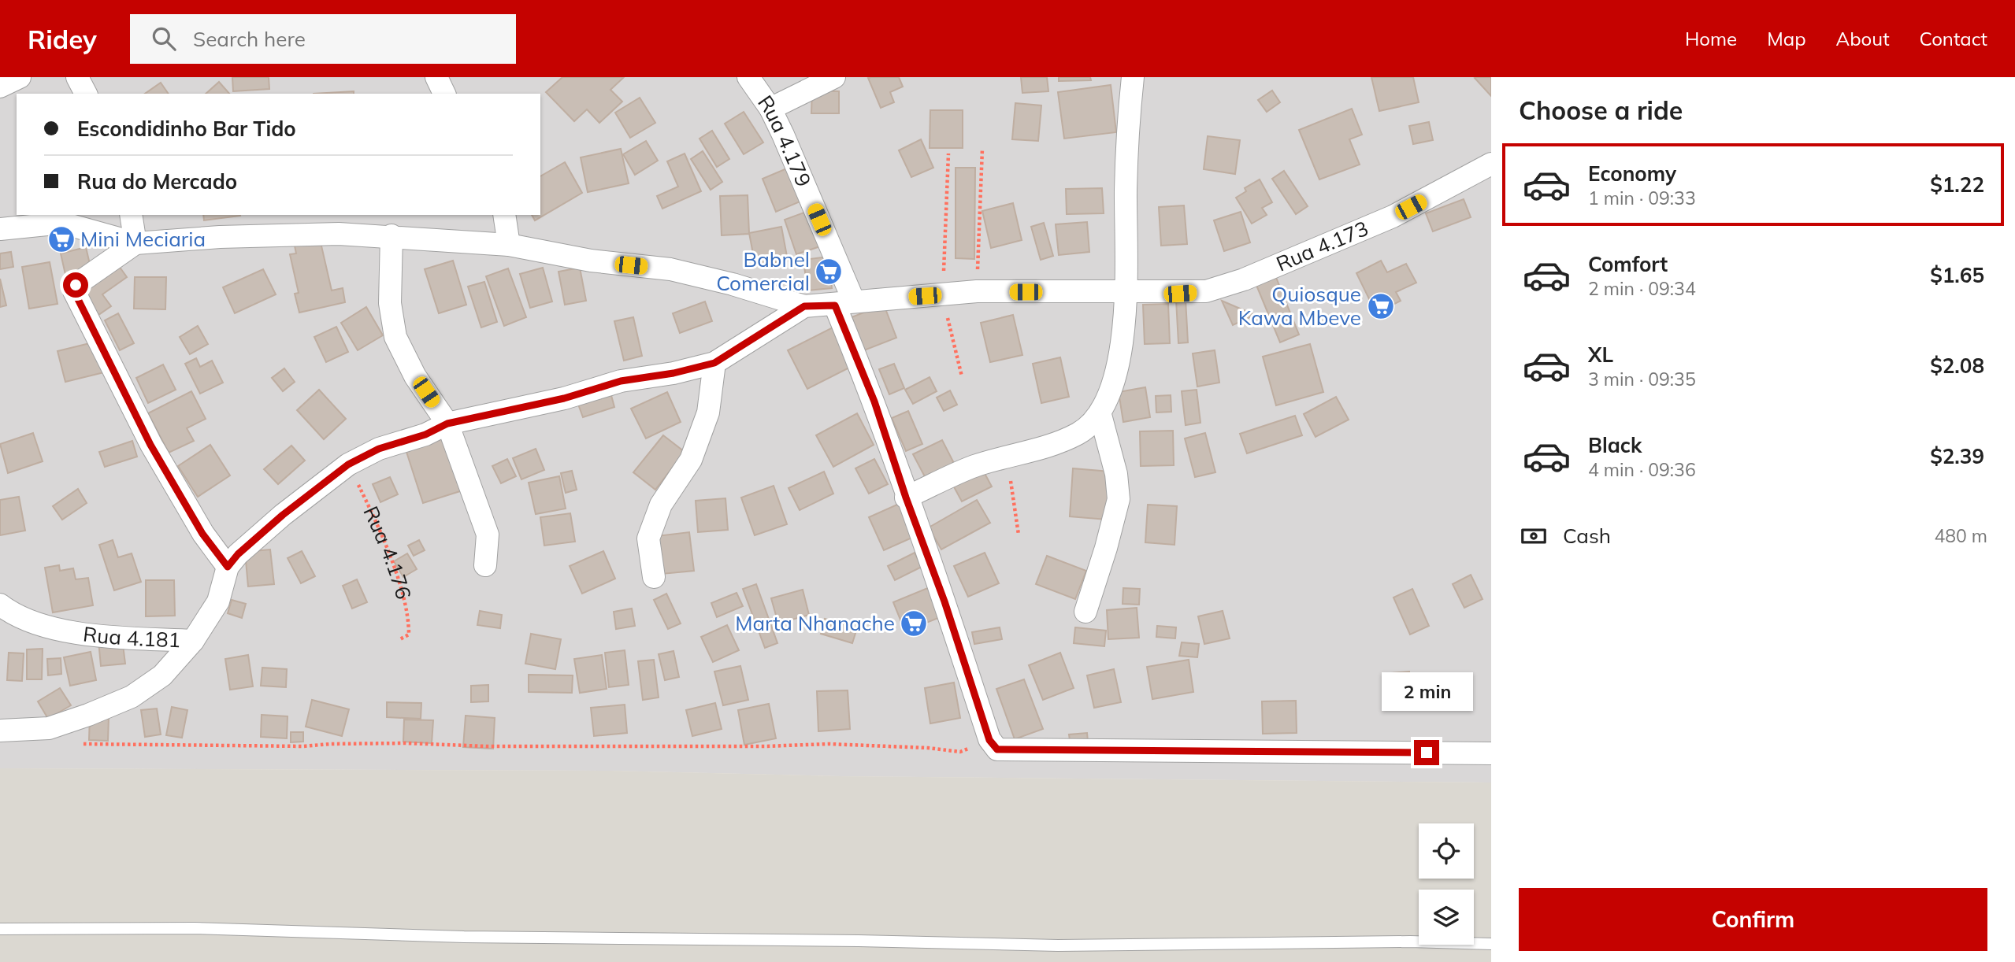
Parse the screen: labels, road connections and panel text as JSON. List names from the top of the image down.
{
  "streets": {
    "street": ["Rua 4.179", "Rua 4.173", "Rua 4.181"],
    "path": ["Rua 4.176"]
  },
  "crossings": [
    ["Rua 4.179", "Rua 4.173"],
    ["Rua 4.176", "Rua 4.181"]
  ],
  "places": {
    "supermarket": [
      "Mini Meciaria",
      "Babnel Comercial",
      "Quiosque Kawa Mbeve",
      "Marta Nhanache"
    ]
  },
  "page": {
    "header": "Ridey",
    "search": "Search here",
    "nav": [
      "Home",
      "Map",
      "About",
      "Contact"
    ],
    "heading": "Choose a ride",
    "banner": ["Escondidinho Bar Tido", "Rua do Mercado"],
    "list": [
      {
        "name": "Economy",
        "note": "1 min · 09:33",
        "value": "$1.22"
      },
      {
        "name": "Comfort",
        "note": "2 min · 09:34",
        "value": "$1.65"
      },
      {
        "name": "XL",
        "note": "3 min · 09:35",
        "value": "$2.08"
      },
      {
        "name": "Black",
        "note": "4 min · 09:36",
        "value": "$2.39"
      }
    ],
    "pay": ["Cash", "480 m"],
    "bubble": "2 min",
    "buttons": "Confirm"
  }
}
